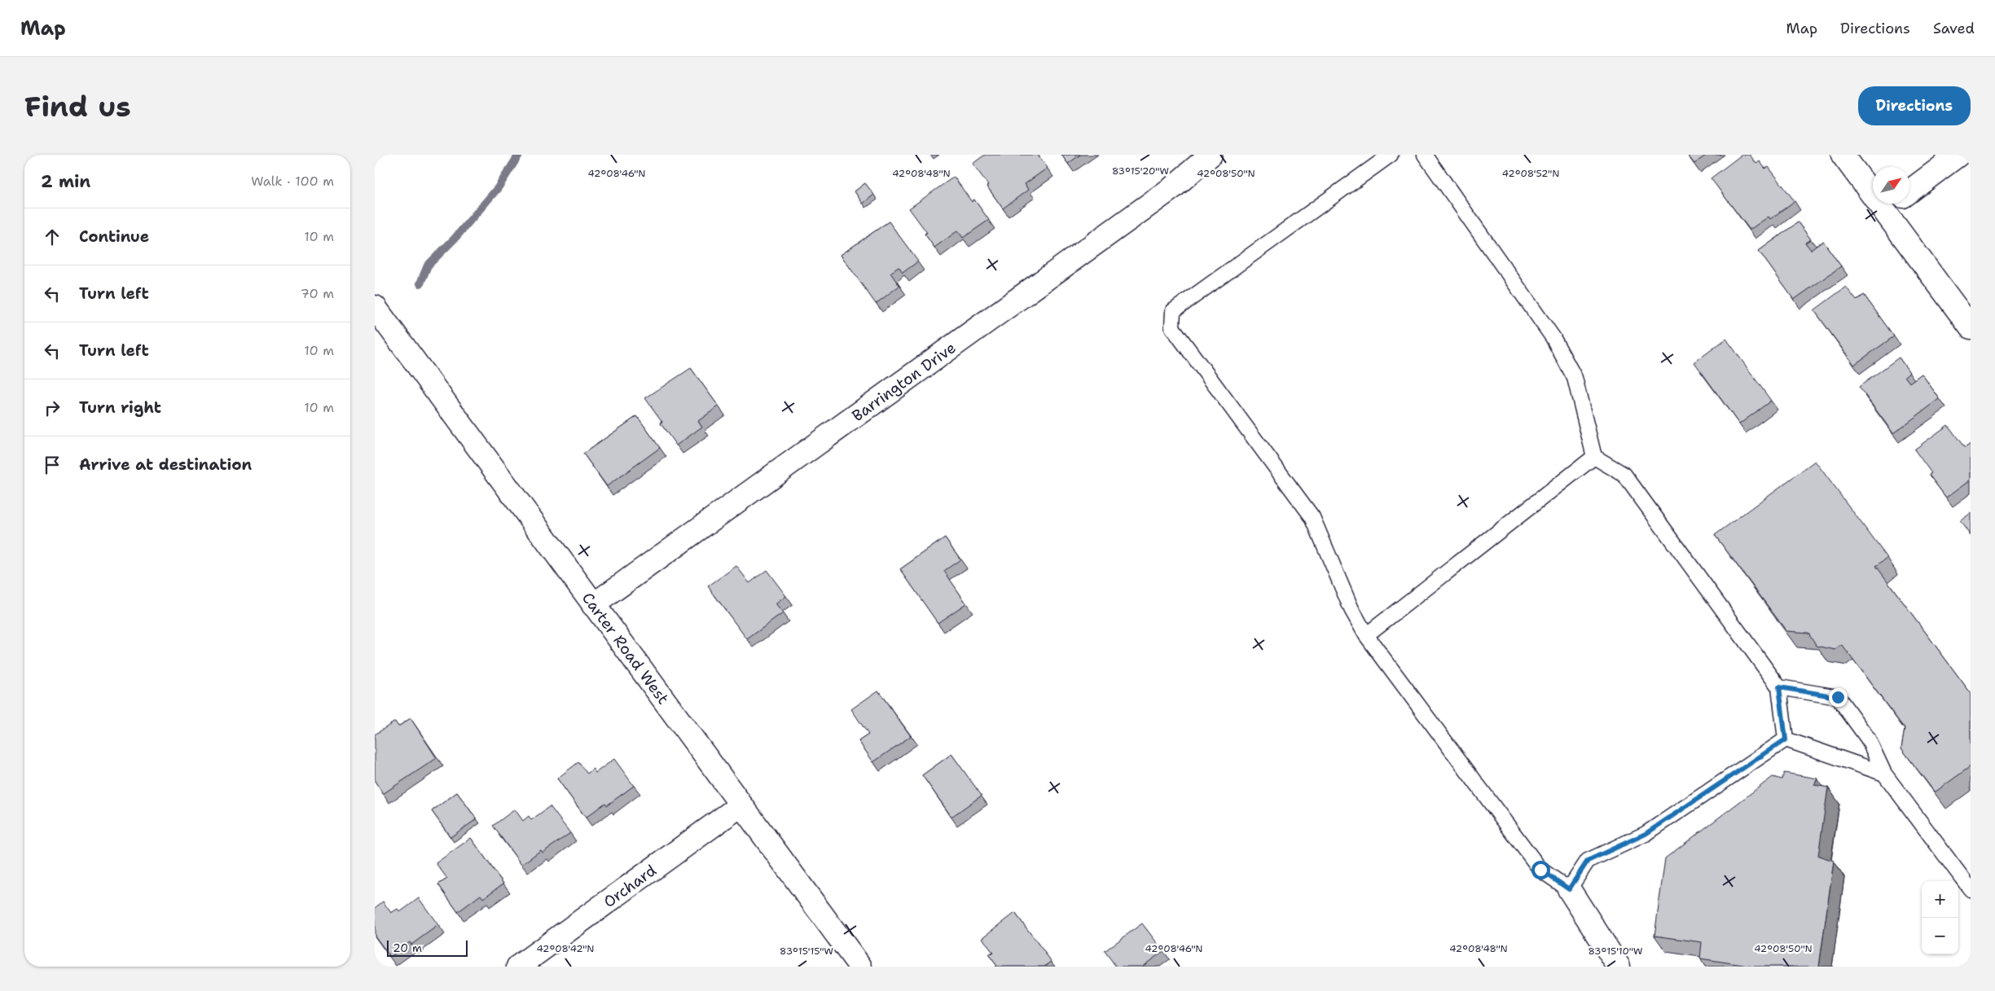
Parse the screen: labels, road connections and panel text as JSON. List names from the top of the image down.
{
  "streets": {
    "street": ["Barrington Drive", "Carter Road West", "Orchard"]
  },
  "crossings": [
    ["Barrington Drive", "Carter Road West"],
    ["Carter Road West", "Orchard"]
  ],
  "scale_bar": "20 m",
  "north": "top right",
  "page": {
    "header": "Map",
    "nav": ["Map", "Directions", "Saved"],
    "buttons": "Directions",
    "title": "Find us",
    "heading": ["2 min", "Walk · 100 m"],
    "list": [
      ["Continue", "10 m"],
      ["Turn left", "70 m"],
      ["Turn left", "10 m"],
      ["Turn right", "10 m"],
      "Arrive at destination"
    ],
    "map_buttons": ["+", "−"],
    "scale": "20 m"
  },
  "coordinates": [
    "83°15'20\"W",
    "42°08'46\"N",
    "42°08'48\"N",
    "42°08'50\"N",
    "42°08'52\"N",
    "42°08'42\"N",
    "83°15'15\"W",
    "83°15'10\"W"
  ]
}
